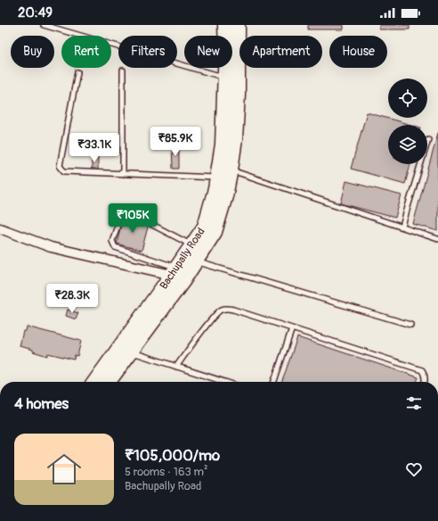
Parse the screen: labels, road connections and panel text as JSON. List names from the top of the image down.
{
  "streets": {
    "main road": ["Bachupally Road"]
  },
  "page": {
    "status": "20:49",
    "chip": [
      "Buy",
      "Rent",
      "Filters",
      "New",
      "Apartment",
      "House"
    ],
    "price": [
      "₹85.9K",
      "₹33.1K",
      "₹105K",
      "₹28.3K"
    ],
    "heading": "4 homes",
    "list": [
      {
        "name": "₹105,000/mo",
        "note": "5 rooms · 163 m² · Bachupally Road"
      }
    ]
  }
}
